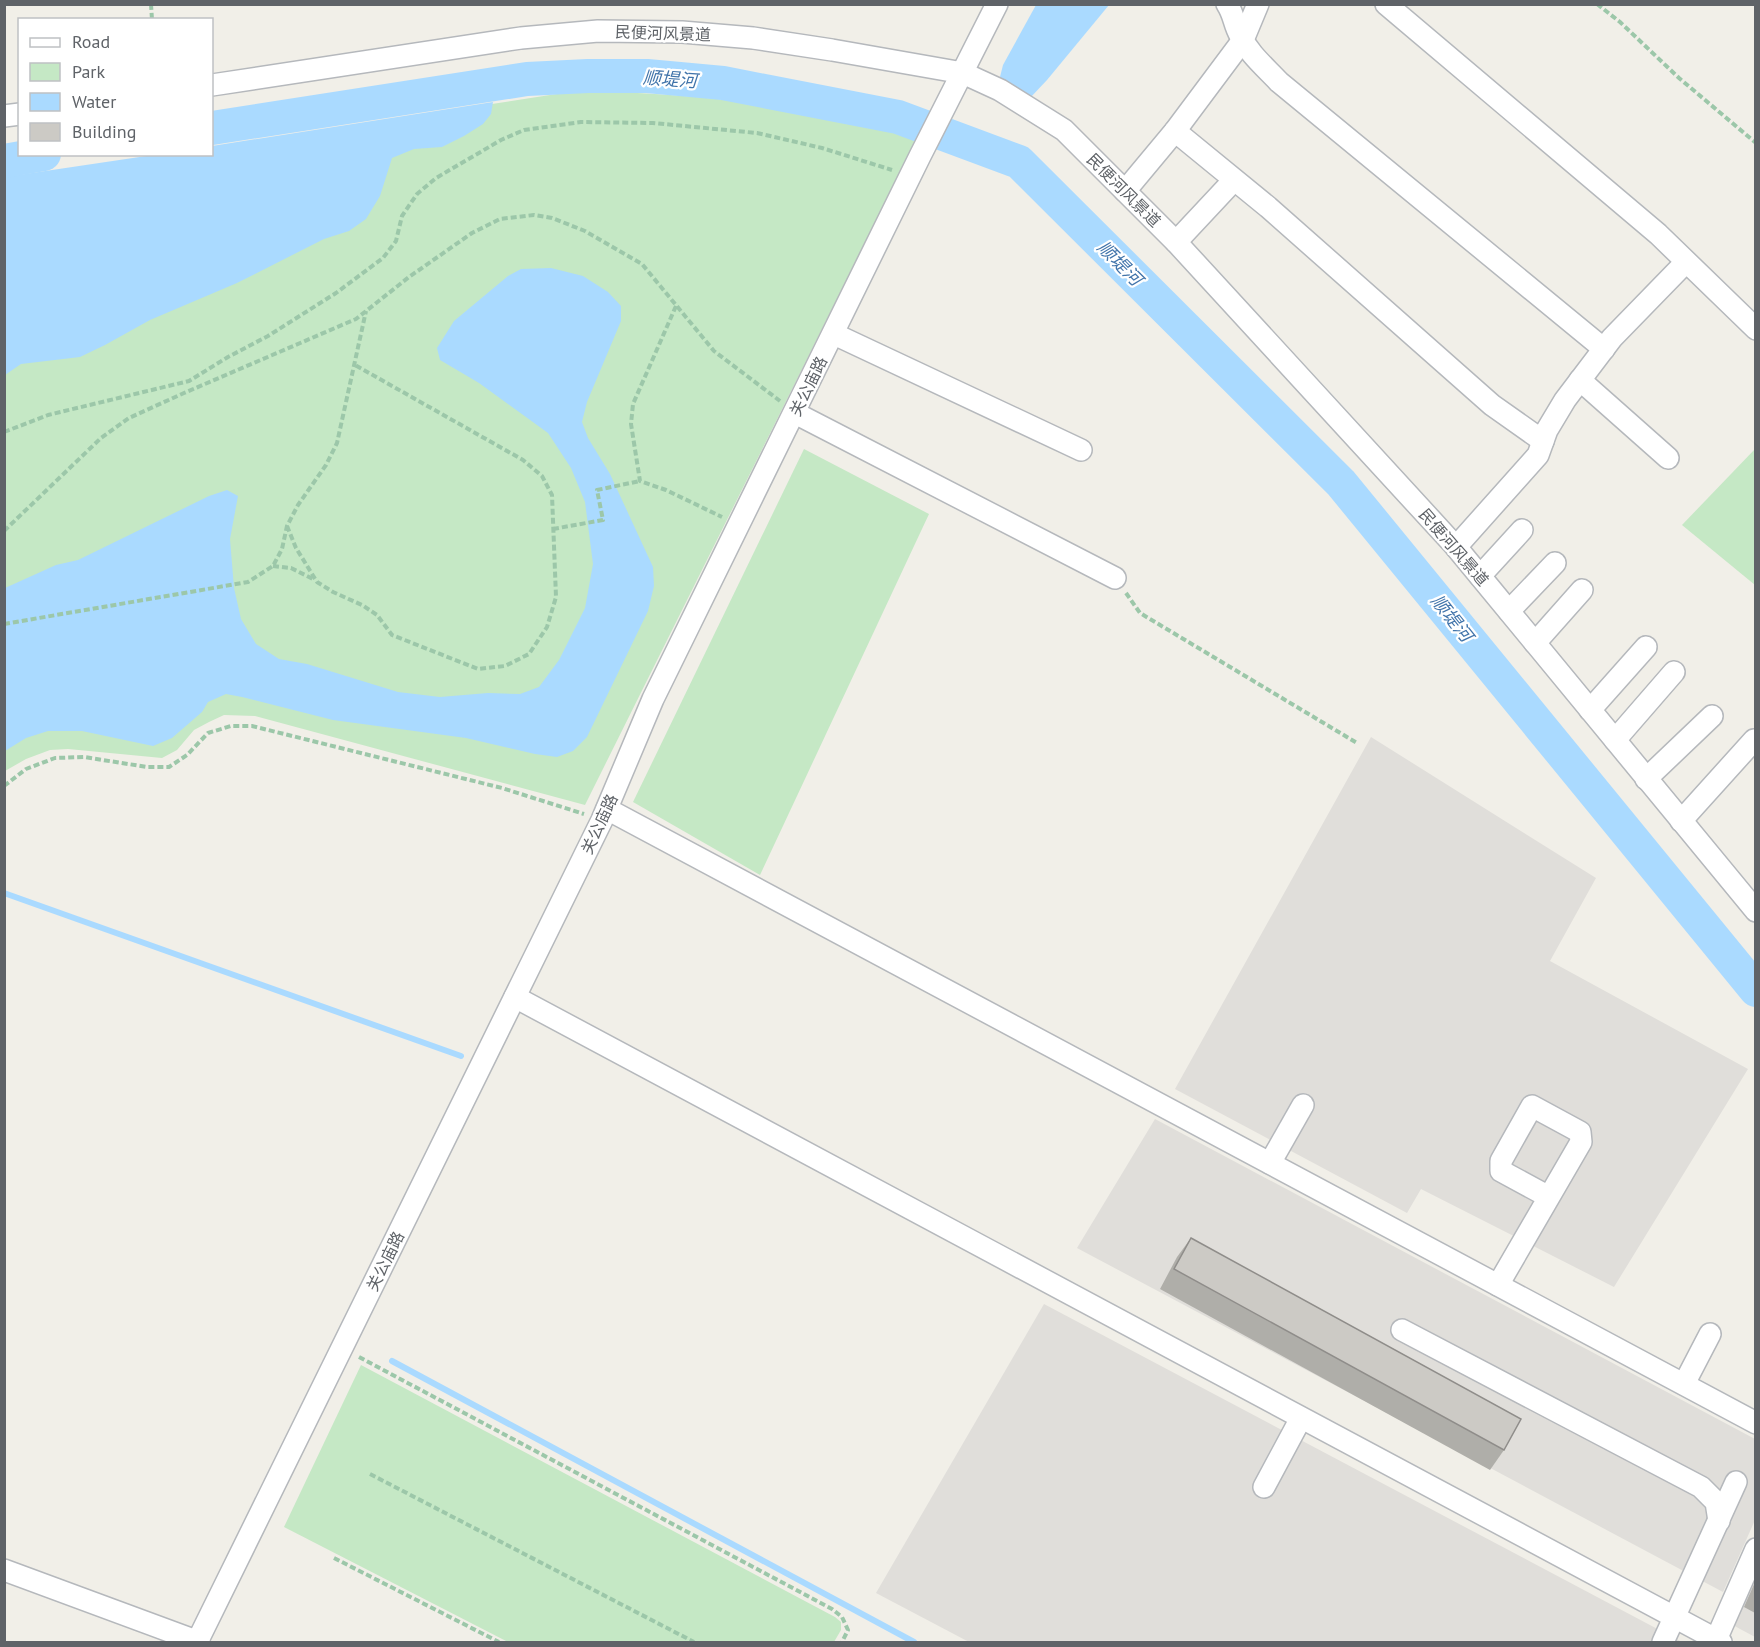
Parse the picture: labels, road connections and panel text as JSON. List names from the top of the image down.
{
  "streets": {
    "street": ["民便河风景道", "关公庙路"]
  },
  "crossings": [
    ["民便河风景道", "关公庙路"]
  ],
  "water": ["顺堤河"],
  "legend": [
    "Road",
    "Park",
    "Water",
    "Building"
  ]
}
